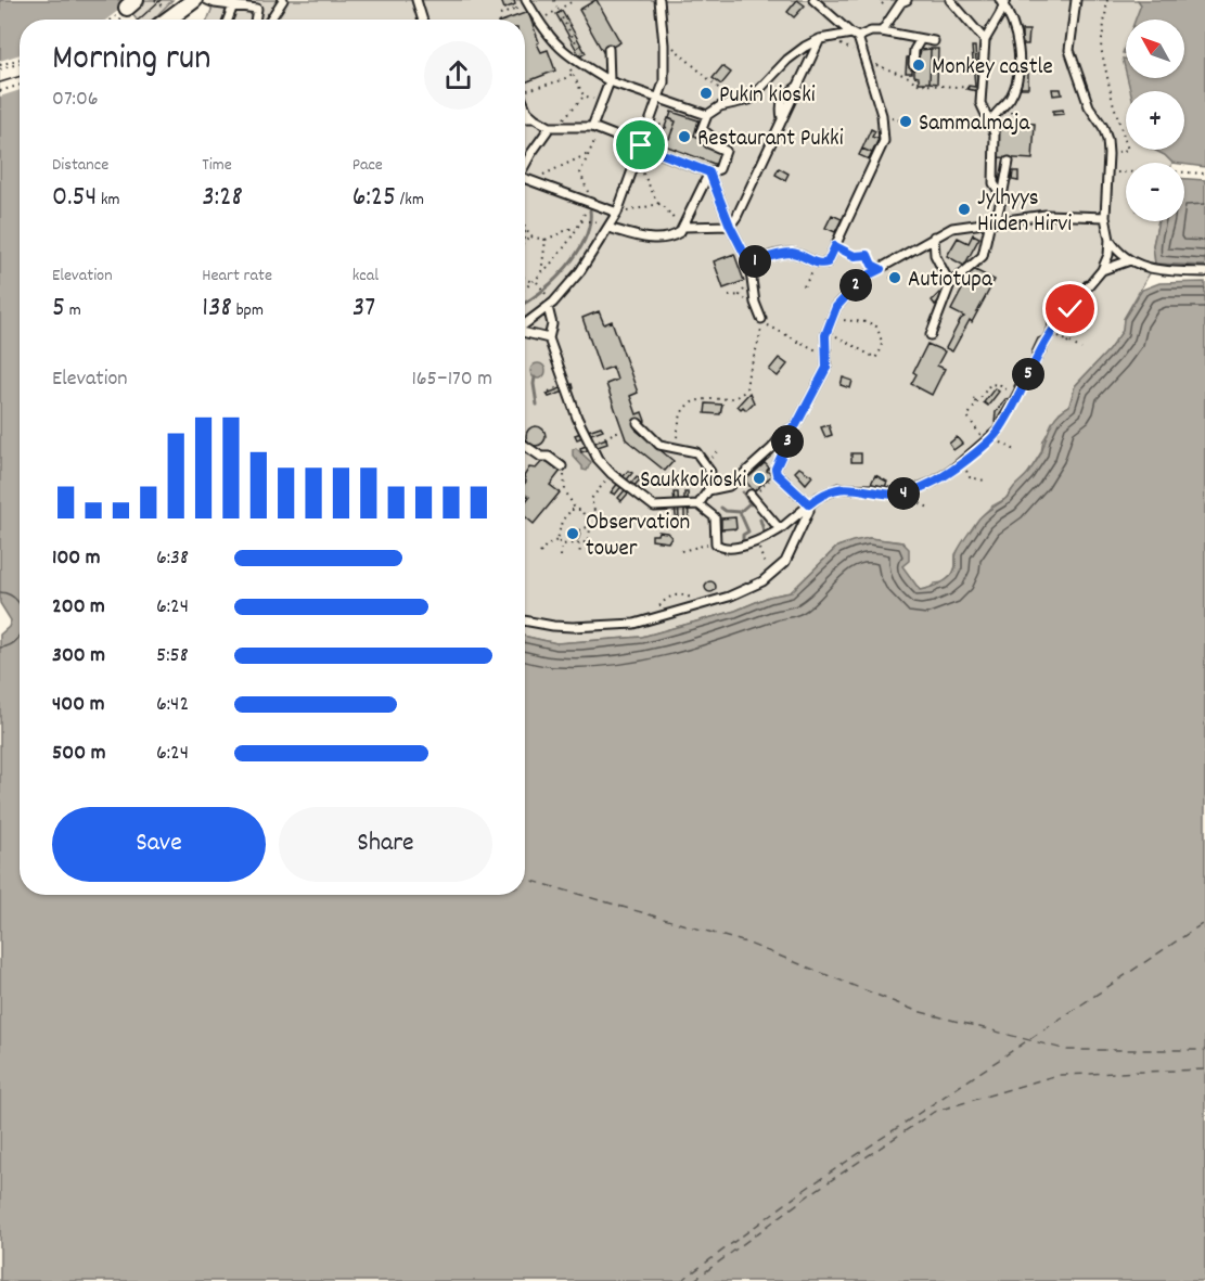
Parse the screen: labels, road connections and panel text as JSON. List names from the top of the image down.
{
  "places": [
    "Monkey castle",
    "Pukin kioski",
    "Sammalmaja",
    "Restaurant Pukki",
    "Jylhyys Hiiden Hirvi",
    "Autiotupa",
    "Saukkokioski",
    "Observation tower"
  ],
  "north": "top left",
  "page": {
    "map_buttons": ["+", "−"],
    "heading": ["Morning run", "07:06"],
    "stats": [
      ["Distance", "0.54 km"],
      ["Time", "3:28"],
      ["Pace", "6:25 /km"],
      ["Elevation", "5 m"],
      ["Heart rate", "138 bpm"],
      ["kcal", "37"]
    ],
    "pins": [
      "1",
      "2",
      "5",
      "3",
      "4"
    ],
    "chart": ["Elevation", "165–170 m"],
    "list": [
      {
        "name": "100 m",
        "note": "6:38"
      },
      {
        "name": "200 m",
        "note": "6:24"
      },
      {
        "name": "300 m",
        "note": "5:58"
      },
      {
        "name": "400 m",
        "note": "6:42"
      },
      {
        "name": "500 m",
        "note": "6:24"
      }
    ],
    "buttons": ["Save", "Share"]
  }
}
